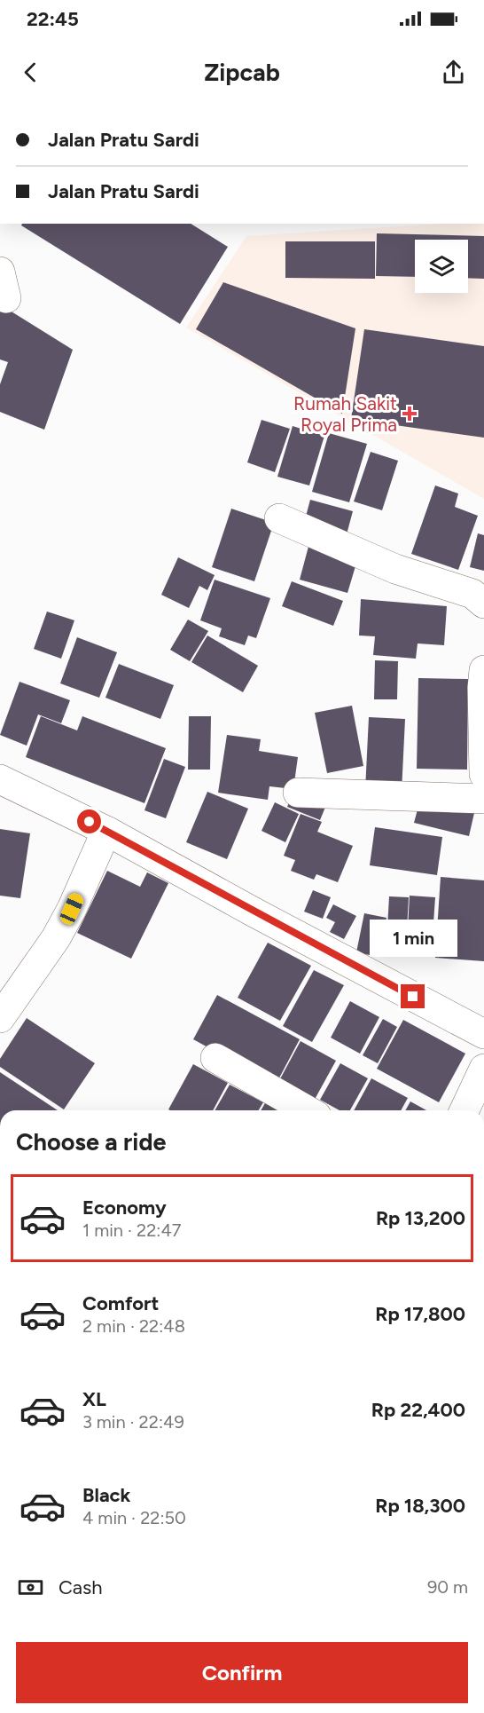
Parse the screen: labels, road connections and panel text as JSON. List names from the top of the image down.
{
  "places": {
    "health": ["Rumah Sakit Royal Prima"]
  },
  "page": {
    "status": "22:45",
    "header": "Zipcab",
    "banner": ["Jalan Pratu Sardi", "Jalan Pratu Sardi"],
    "bubble": "1 min",
    "heading": "Choose a ride",
    "list": [
      {
        "name": "Economy",
        "note": "1 min · 22:47",
        "value": "Rp 13,200"
      },
      {
        "name": "Comfort",
        "note": "2 min · 22:48",
        "value": "Rp 17,800"
      },
      {
        "name": "XL",
        "note": "3 min · 22:49",
        "value": "Rp 22,400"
      },
      {
        "name": "Black",
        "note": "4 min · 22:50",
        "value": "Rp 18,300"
      }
    ],
    "pay": ["Cash", "90 m"],
    "buttons": "Confirm"
  }
}
